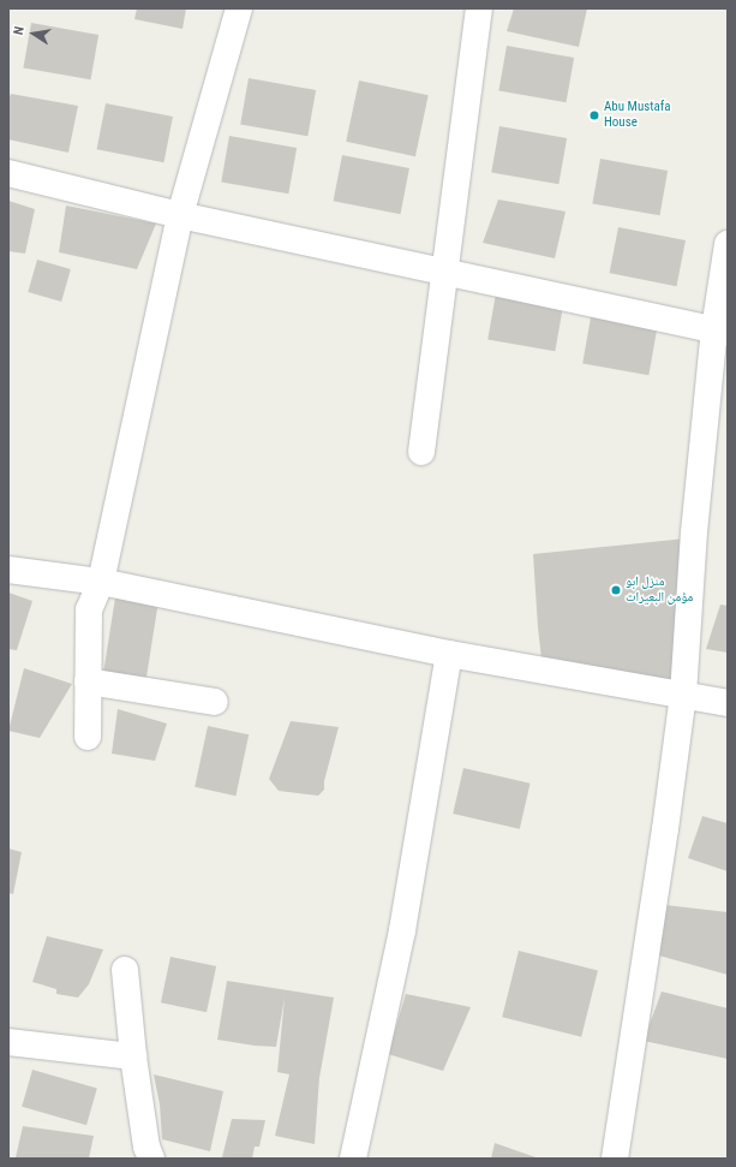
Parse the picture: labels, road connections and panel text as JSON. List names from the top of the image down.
{
  "places": ["Abu Mustafa House", "منزل ابو مؤمن البعيرات"],
  "north": "left"
}
